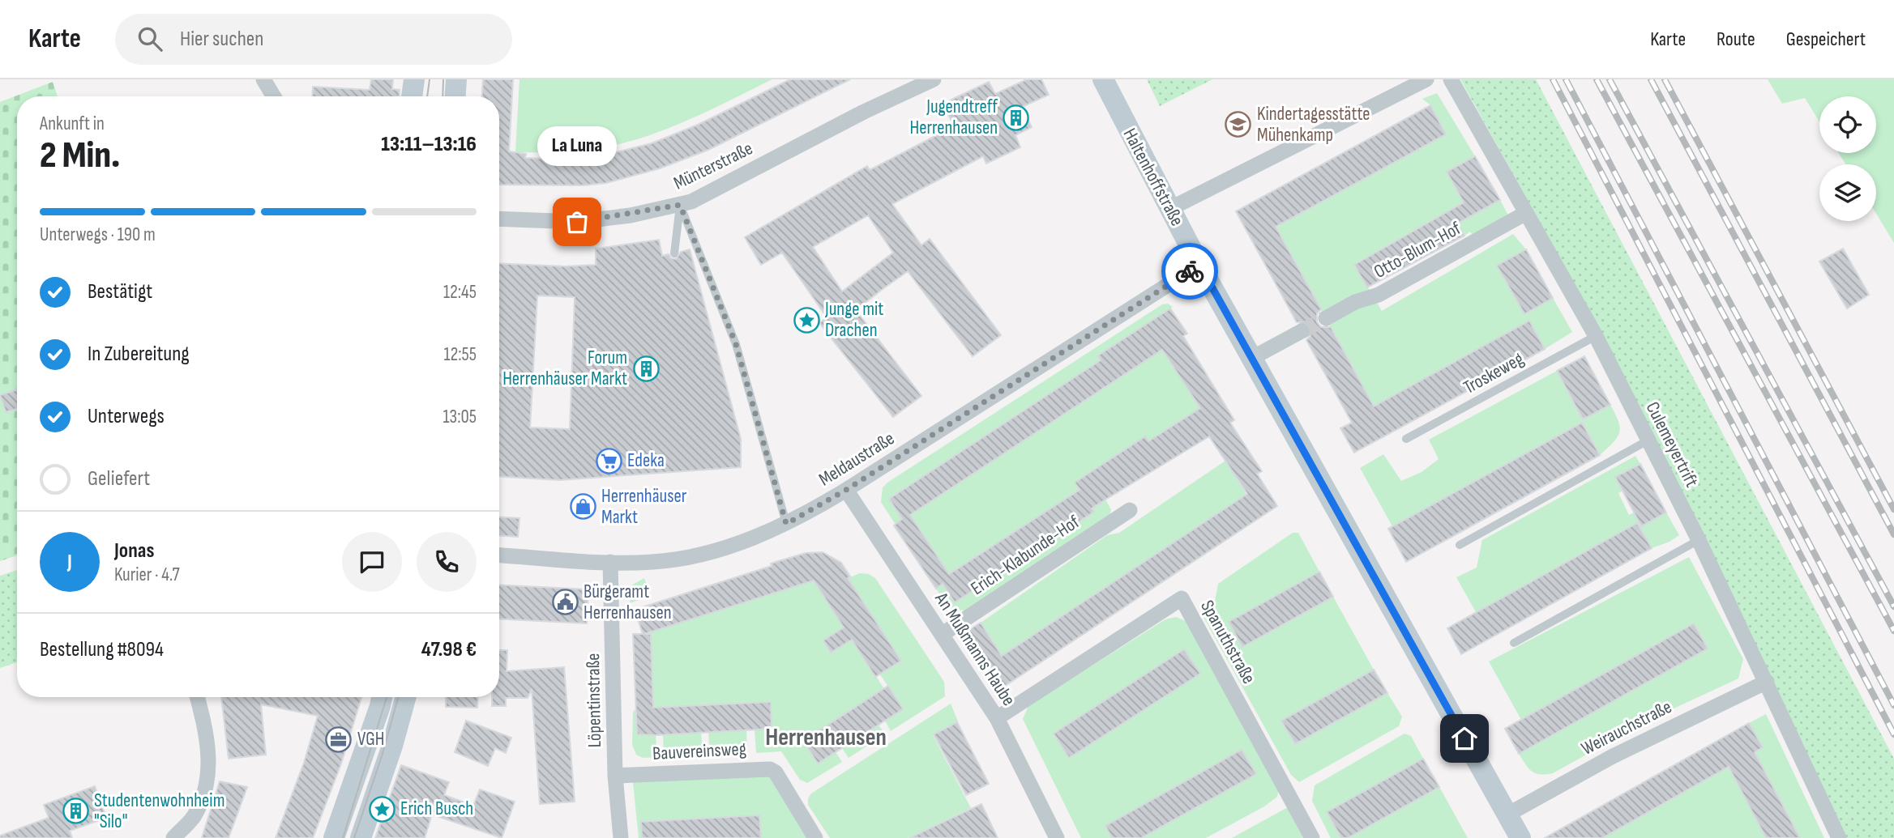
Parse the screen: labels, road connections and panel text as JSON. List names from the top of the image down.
{
  "streets": {
    "street": [
      "Münterstraße",
      "Haltenhoffstraße",
      "Otto-Blum-Hof",
      "Culemeyertrift",
      "Meldaustraße",
      "Erich-Klabunde-Hof",
      "Spanuthstraße",
      "An Mußmanns Haube",
      "Löpentinstraße",
      "Weirauchstraße",
      "Bauvereinsweg"
    ],
    "lane": ["Troskeweg"]
  },
  "crossings": [
    ["Haltenhoffstraße", "Meldaustraße"],
    ["Haltenhoffstraße", "Weirauchstraße"],
    ["Otto-Blum-Hof", "Culemeyertrift"],
    ["Troskeweg", "Culemeyertrift"],
    ["Culemeyertrift", "Weirauchstraße"],
    ["Meldaustraße", "An Mußmanns Haube"],
    ["Meldaustraße", "Löpentinstraße"],
    ["Erich-Klabunde-Hof", "An Mußmanns Haube"],
    ["Spanuthstraße", "An Mußmanns Haube"],
    ["Löpentinstraße", "Bauvereinsweg"]
  ],
  "districts": ["Herrenhausen"],
  "places": {
    "building": ["Jugendtreff Herrenhausen", "Forum Herrenhäuser Markt", "Studentenwohnheim \"Silo\""],
    "school or university": ["Kindertagesstätte Mühenkamp"],
    "other": ["La Luna"],
    "place": ["Junge mit Drachen", "Erich Busch"],
    "supermarket": ["Edeka"],
    "shop": ["Herrenhäuser Markt"],
    "public building": ["Bürgeramt Herrenhausen"],
    "office": ["VGH"]
  },
  "page": {
    "header": "Karte",
    "search": "Hier suchen",
    "nav": ["Karte", "Route", "Gespeichert"],
    "heading": ["2 Min.", "Ankunft in", "13:11–13:16"],
    "panel": [
      "Jonas",
      "Kurier · 4.7",
      "Bestellung #8094",
      "47.98 €"
    ],
    "bubble": "La Luna",
    "bar": "Unterwegs · 190 m",
    "list": [
      ["Bestätigt", "12:45"],
      ["In Zubereitung", "12:55"],
      ["Unterwegs", "13:05"],
      "Geliefert"
    ],
    "round": "J"
  }
}
